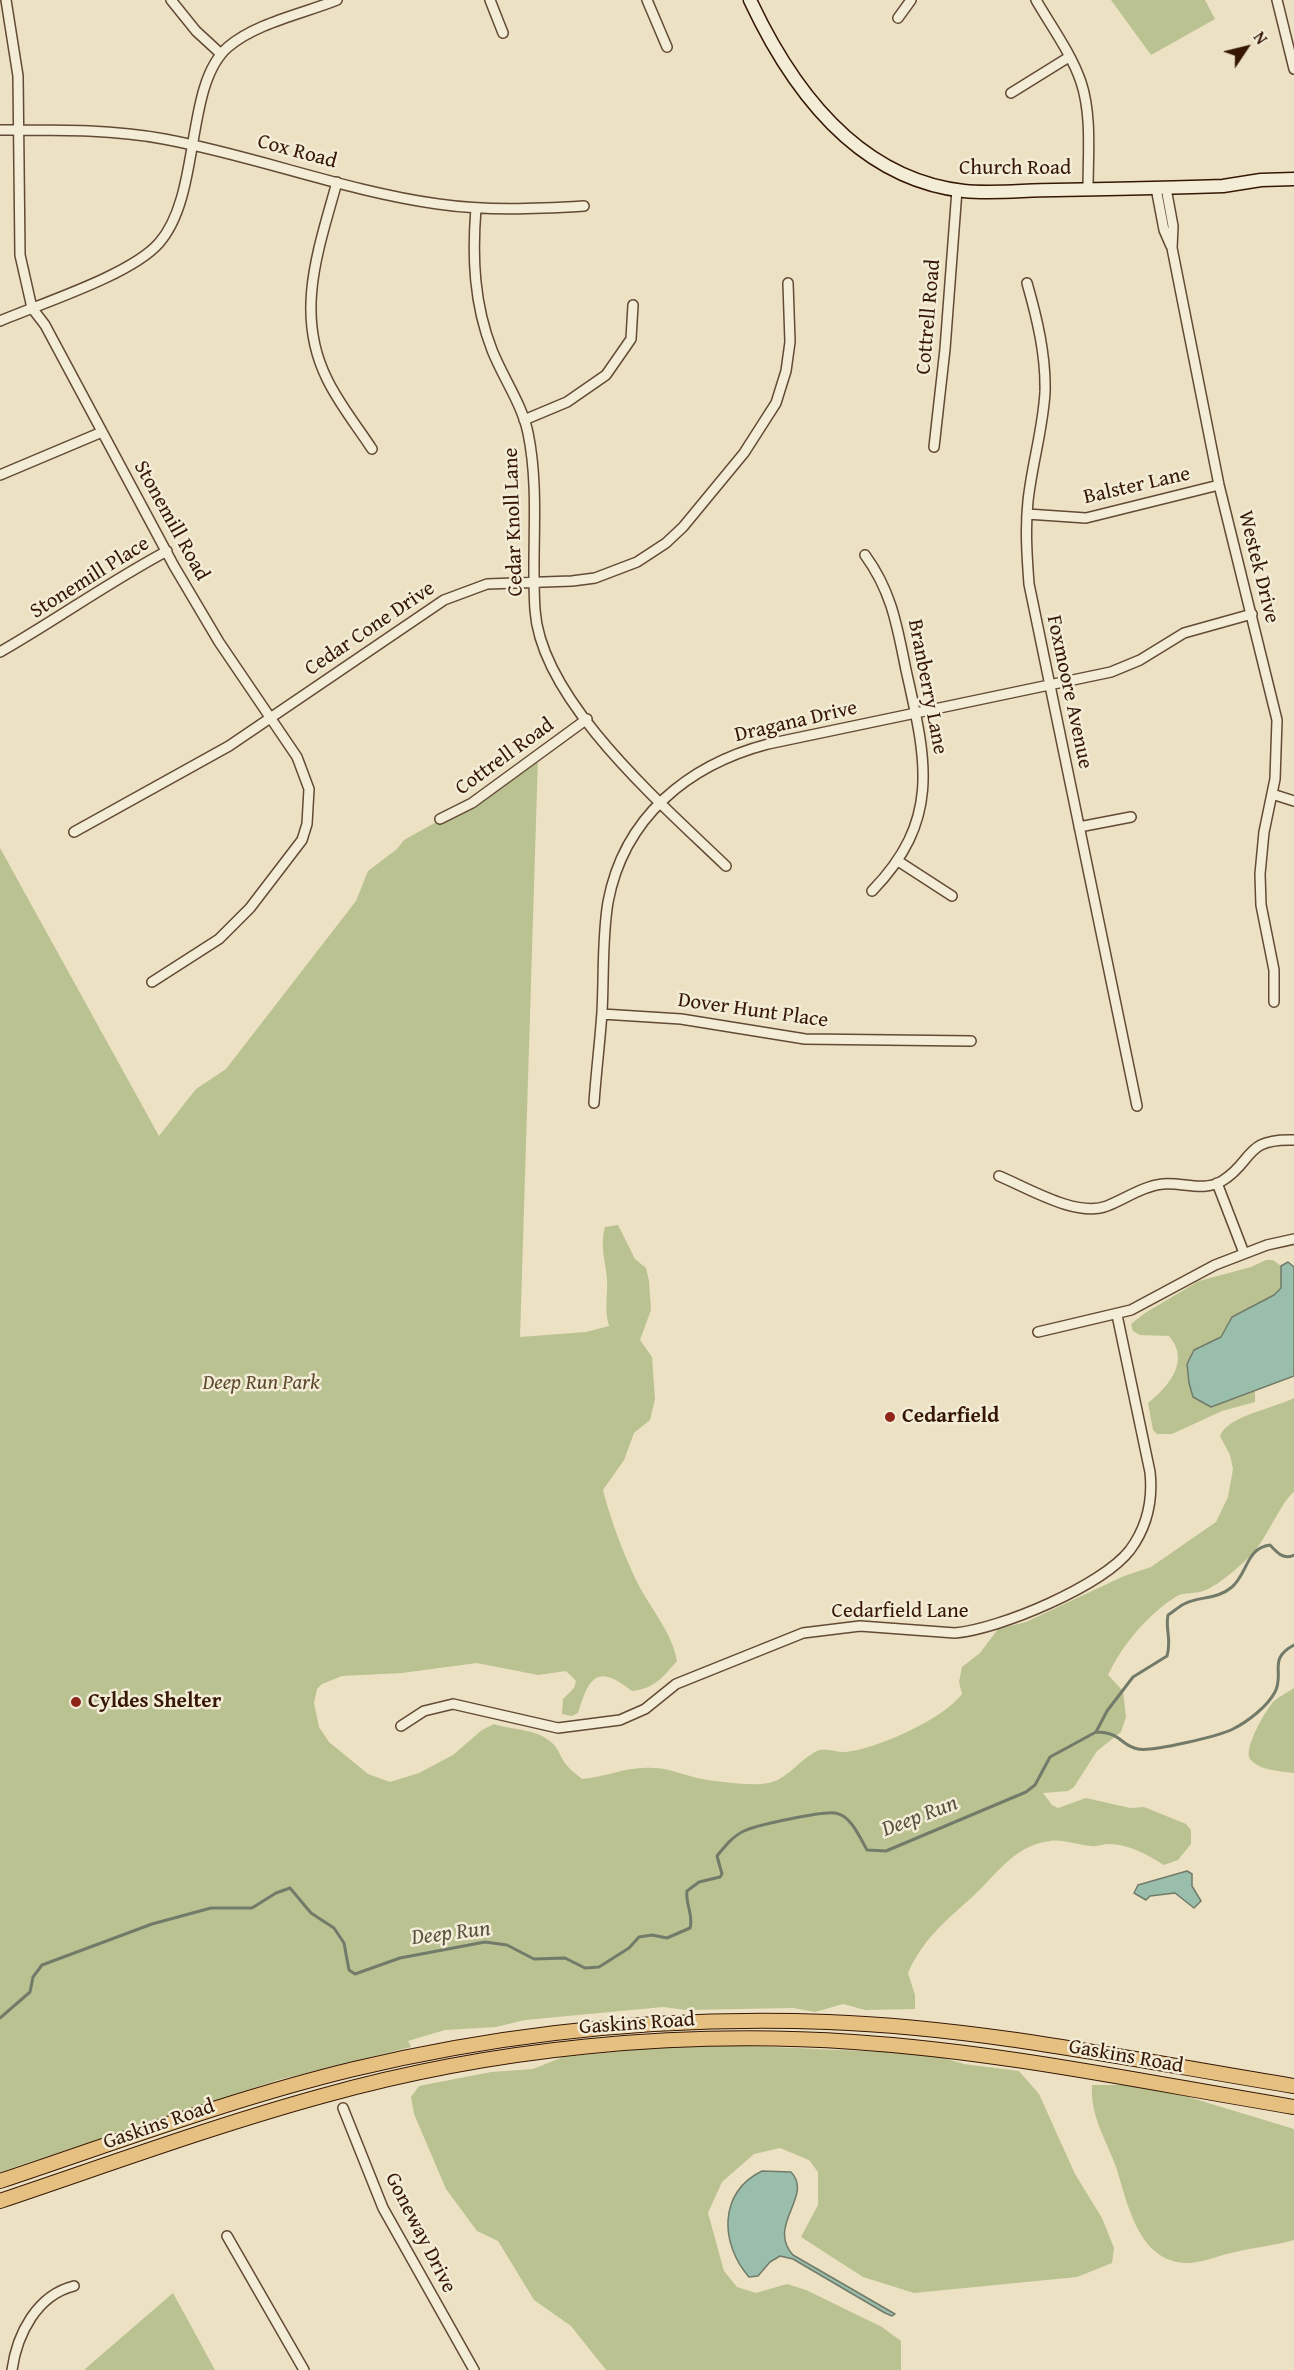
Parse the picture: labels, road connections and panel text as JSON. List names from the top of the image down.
{
  "streets": {
    "main road": ["Church Road", "Gaskins Road"],
    "street": [
      "Cox Road",
      "Cottrell Road",
      "Balster Lane",
      "Stonemill Road",
      "Cedar Knoll Lane",
      "Westek Drive",
      "Stonemill Place",
      "Cedar Cone Drive",
      "Branberry Lane",
      "Foxmoore Avenue",
      "Dragana Drive",
      "Dover Hunt Place",
      "Cedarfield Lane",
      "Goneway Drive"
    ]
  },
  "crossings": [
    ["Cox Road", "Stonemill Road"],
    ["Cox Road", "Cedar Knoll Lane"],
    ["Church Road", "Cottrell Road"],
    ["Church Road", "Westek Drive"],
    ["Cottrell Road", "Cedar Knoll Lane"],
    ["Balster Lane", "Westek Drive"],
    ["Balster Lane", "Foxmoore Avenue"],
    ["Stonemill Road", "Stonemill Place"],
    ["Stonemill Road", "Cedar Cone Drive"],
    ["Cedar Knoll Lane", "Cedar Cone Drive"],
    ["Cedar Knoll Lane", "Dragana Drive"],
    ["Westek Drive", "Dragana Drive"],
    ["Branberry Lane", "Dragana Drive"],
    ["Foxmoore Avenue", "Dragana Drive"],
    ["Dragana Drive", "Dover Hunt Place"]
  ],
  "water": ["Deep Run"],
  "parks": ["Deep Run Park"],
  "places": ["Cedarfield", "Cyldes Shelter"],
  "north": "top right"
}
